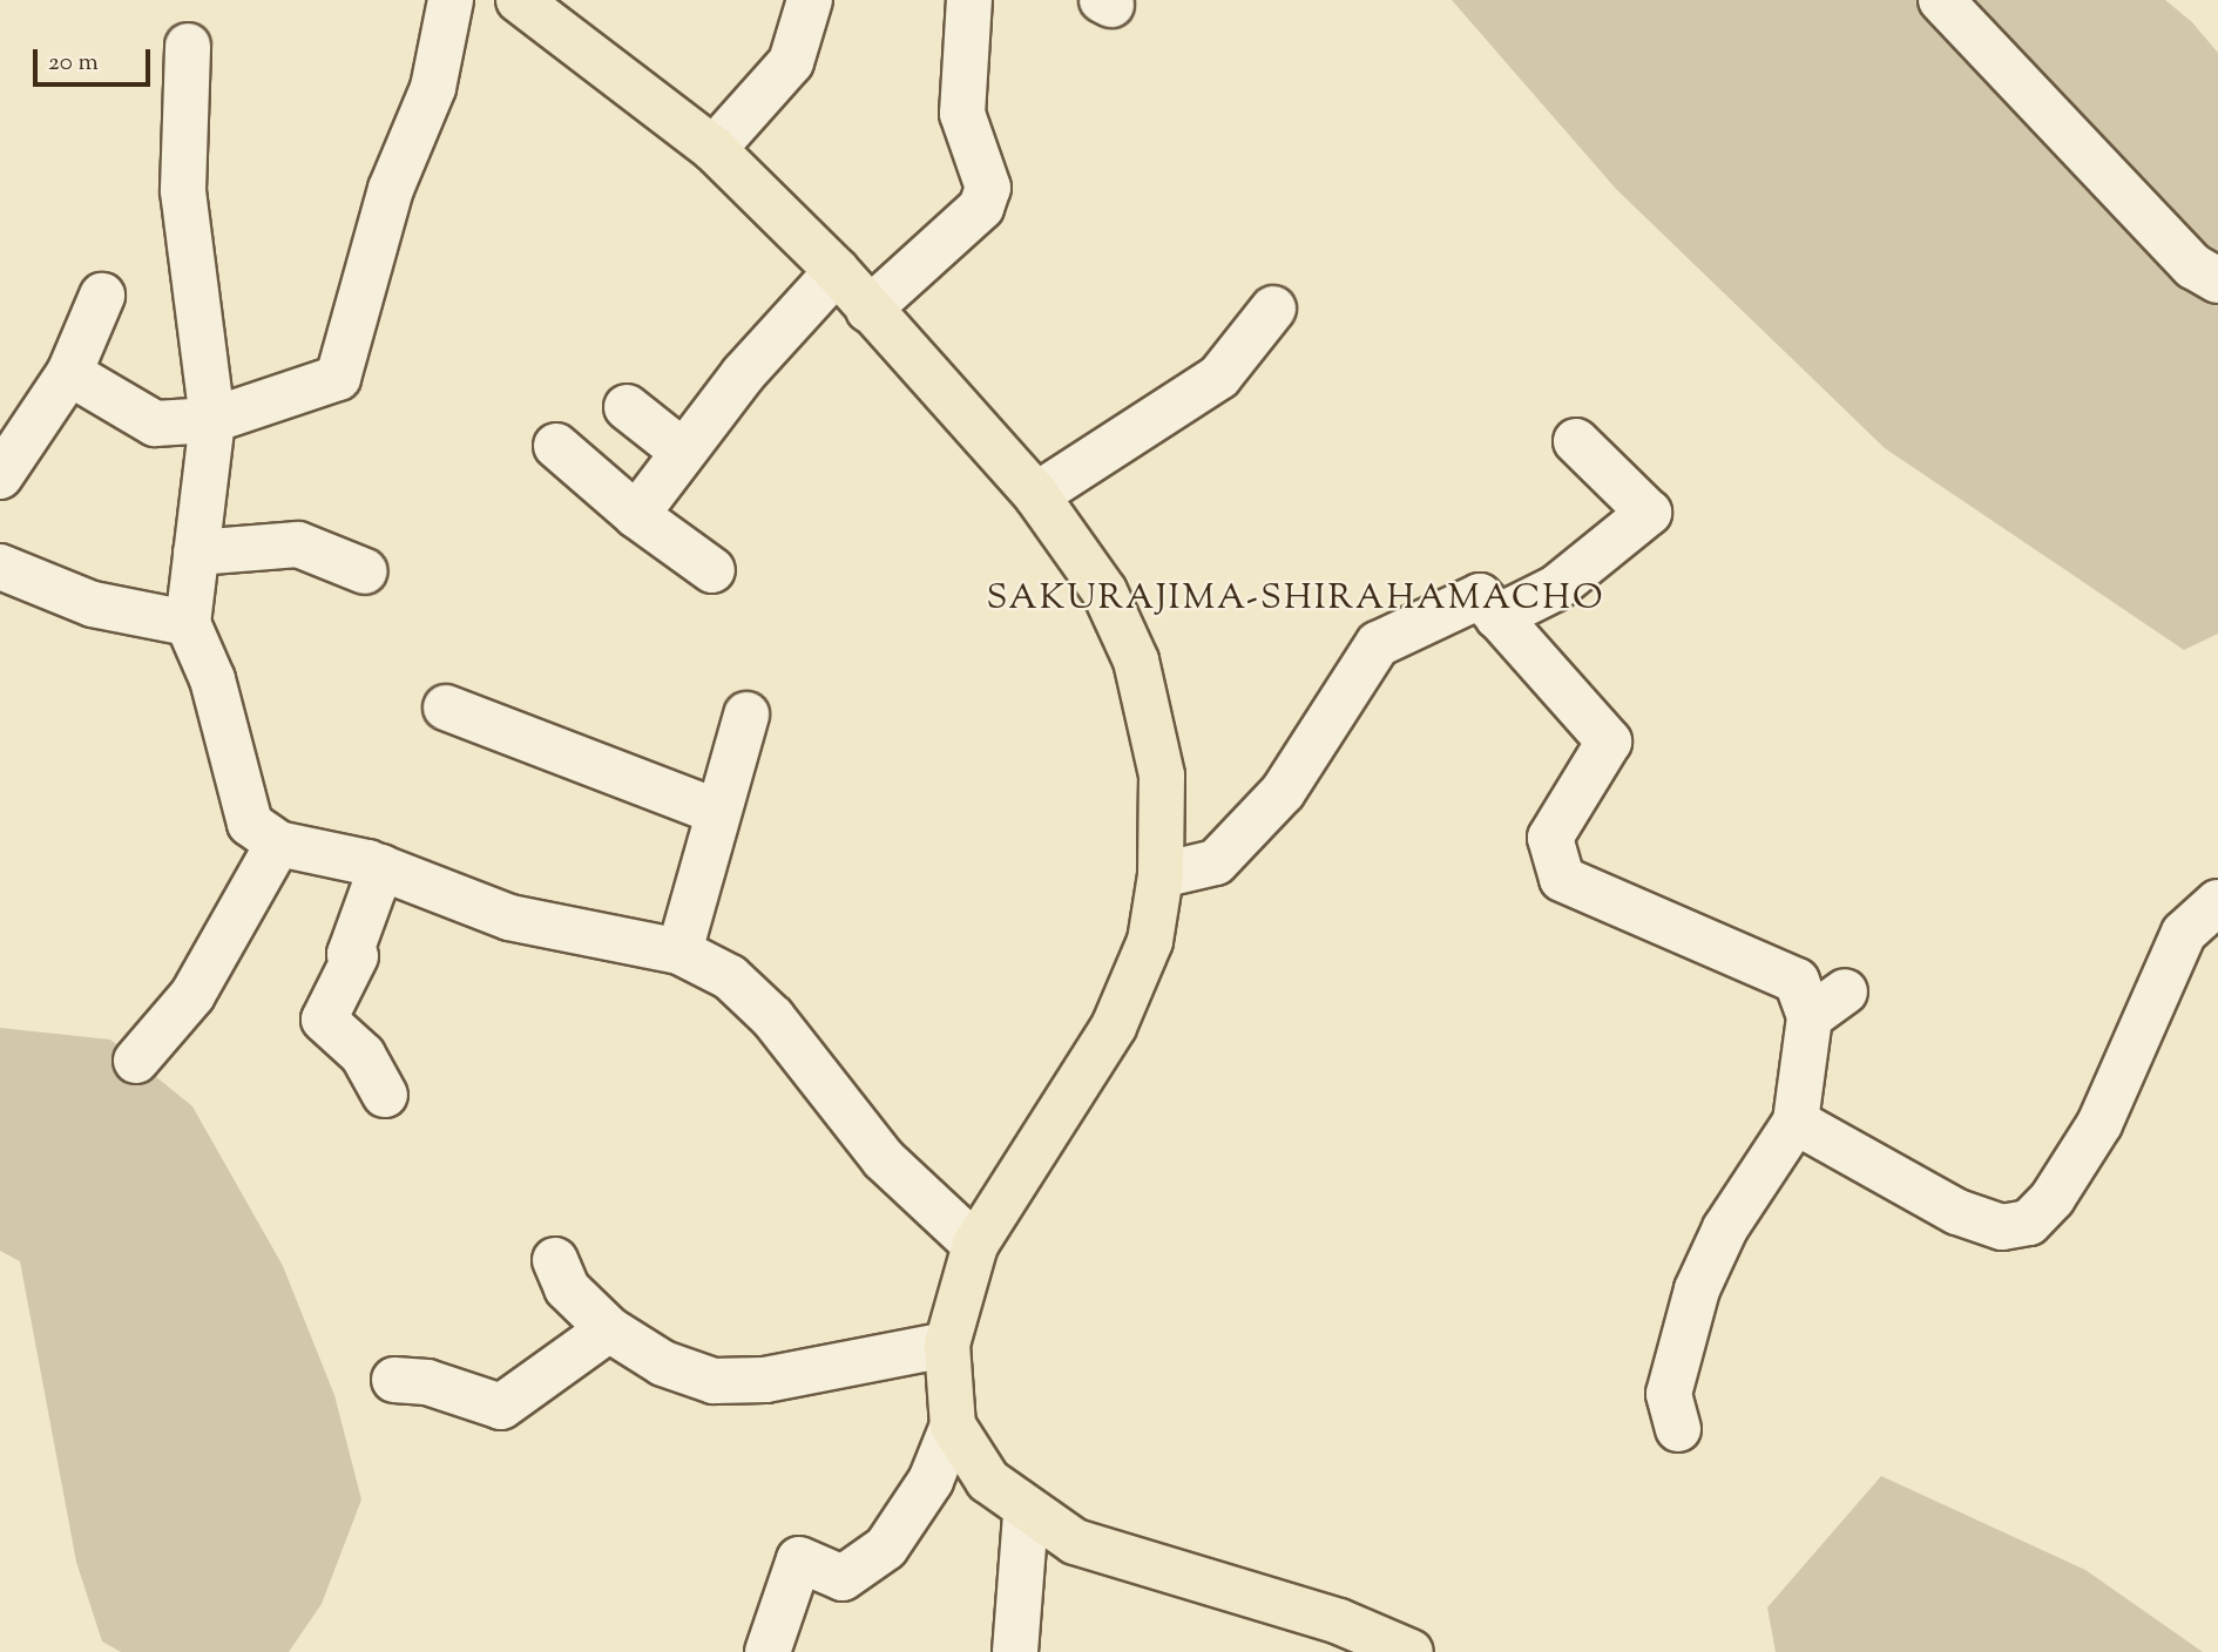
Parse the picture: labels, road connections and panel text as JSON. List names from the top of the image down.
{
  "districts": ["SAKURAJIMA-SHIRAHAMACHO"],
  "scale_bar": "20 m"
}
